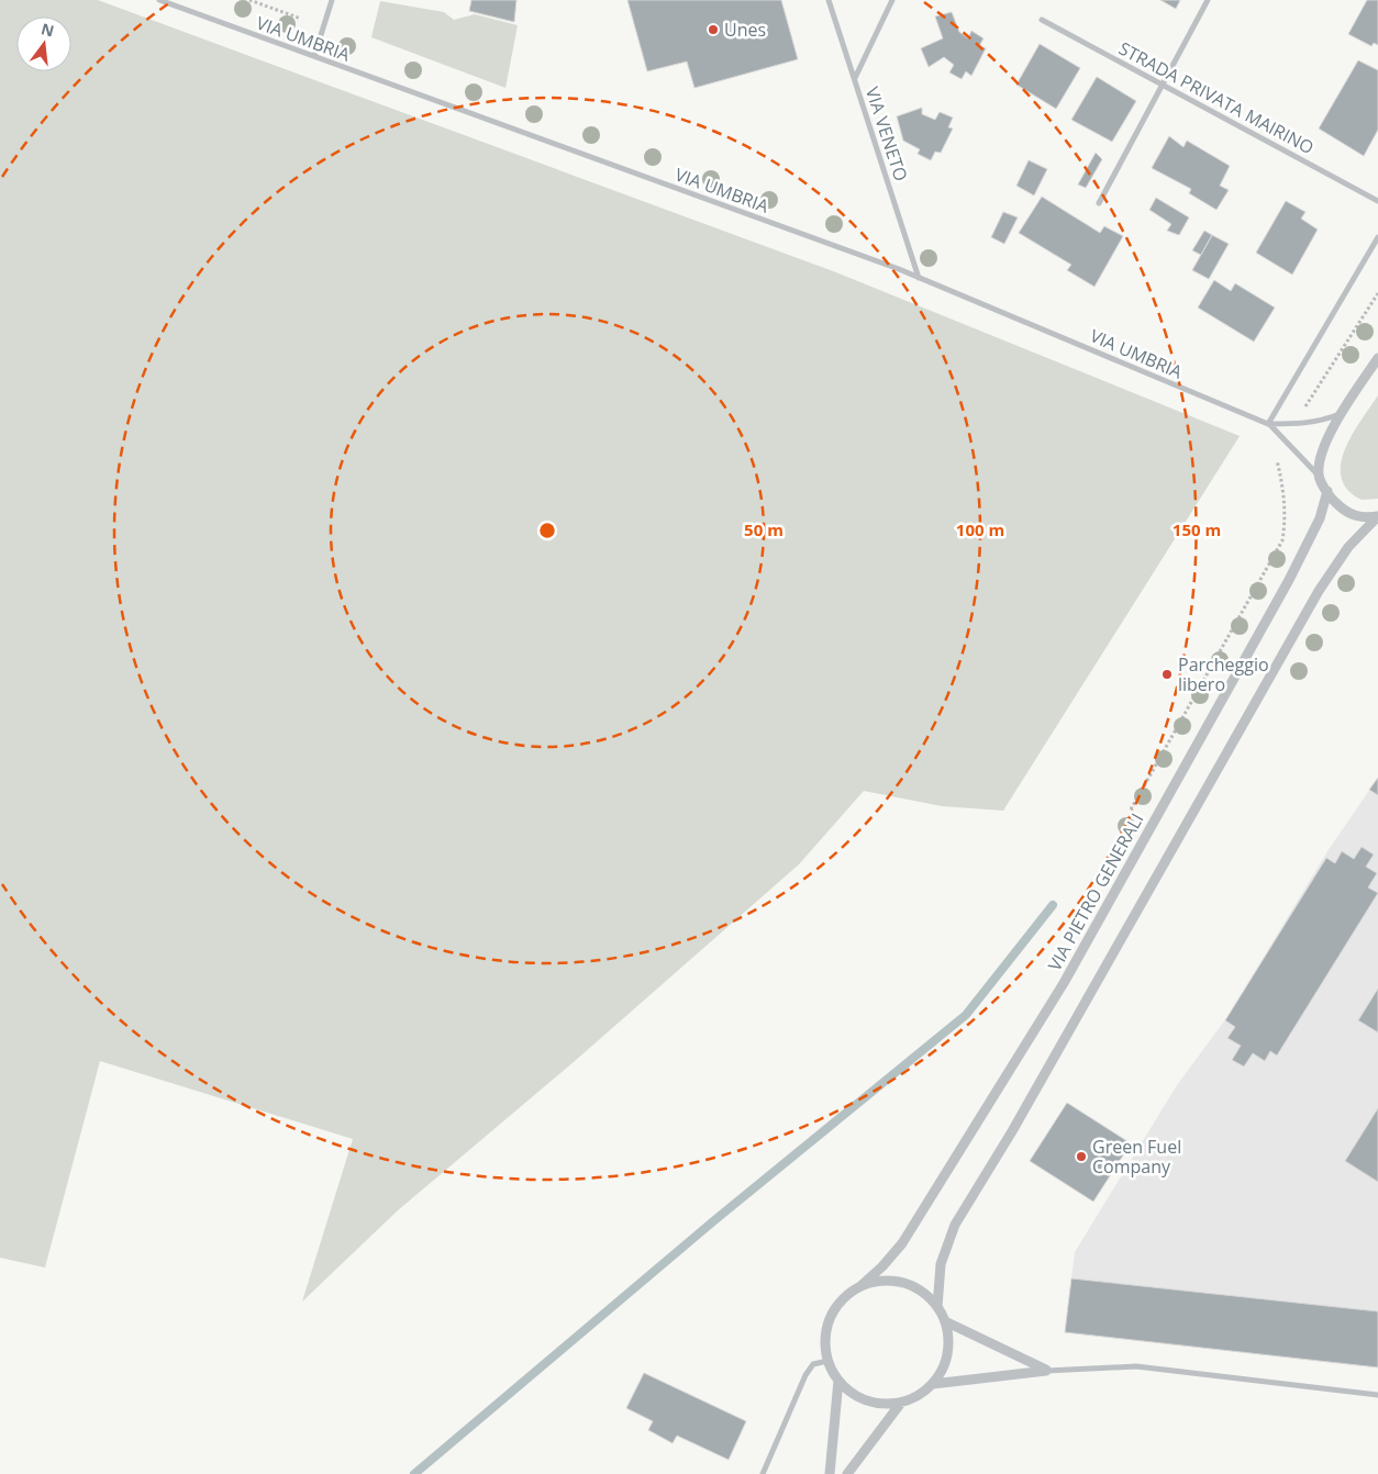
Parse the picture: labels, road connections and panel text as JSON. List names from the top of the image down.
{
  "streets": {
    "street": [
      "VIA UMBRIA",
      "STRADA PRIVATA MAIRINO",
      "VIA VENETO",
      "VIA PIETRO GENERALI"
    ]
  },
  "crossings": [
    ["VIA UMBRIA", "VIA VENETO"]
  ],
  "places": ["Unes", "Parcheggio libero", "Green Fuel Company"],
  "north": "top",
  "rings": ["50 m", "100 m", "150 m"]
}
